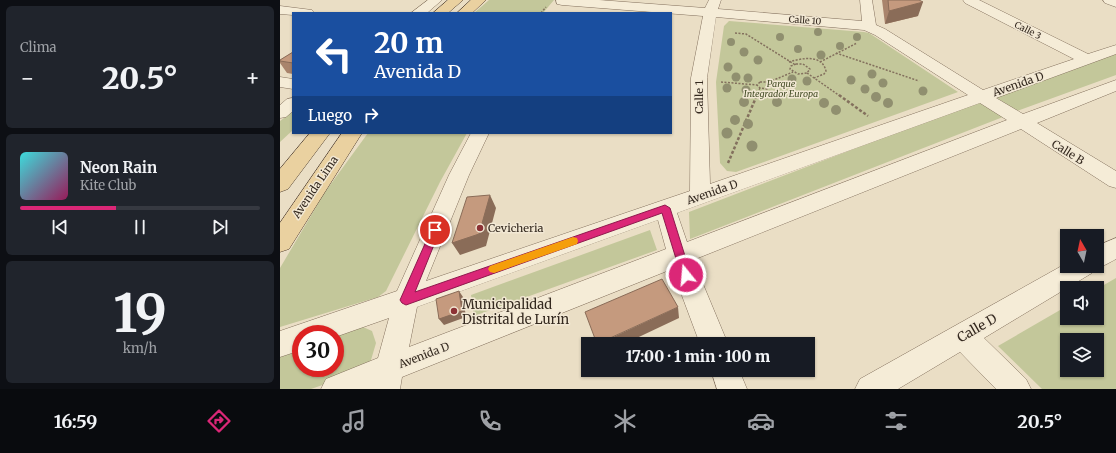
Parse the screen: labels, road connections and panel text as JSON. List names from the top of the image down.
{
  "streets": {
    "main road": ["Avenida Lima"],
    "street": [
      "Calle 10",
      "Calle 3",
      "Avenida D",
      "Calle 1",
      "Calle B",
      "Calle D"
    ]
  },
  "crossings": [
    ["Calle 10", "Avenida D"],
    ["Calle 10", "Calle 1"],
    ["Calle 10", "Calle B"],
    ["Calle 3", "Avenida D"],
    ["Avenida D", "Calle 1"],
    ["Avenida D", "Calle B"]
  ],
  "parks": ["Parque Integrador Europa"],
  "places": ["Cevicheria", "Municipalidad Distrital de Lurín"],
  "north": "top",
  "page": {
    "tile": [
      "Clima",
      ["19", "km/h"]
    ],
    "turn": ["20 m", "Avenida D"],
    "heat": ["−", "20.5°", "+"],
    "then": "Luego",
    "song": ["Neon Rain", "Kite Club"],
    "limit": "30",
    "trip": "17:00 · 1 min · 100 m",
    "tabs": ["16:59", "20.5°"]
  }
}
